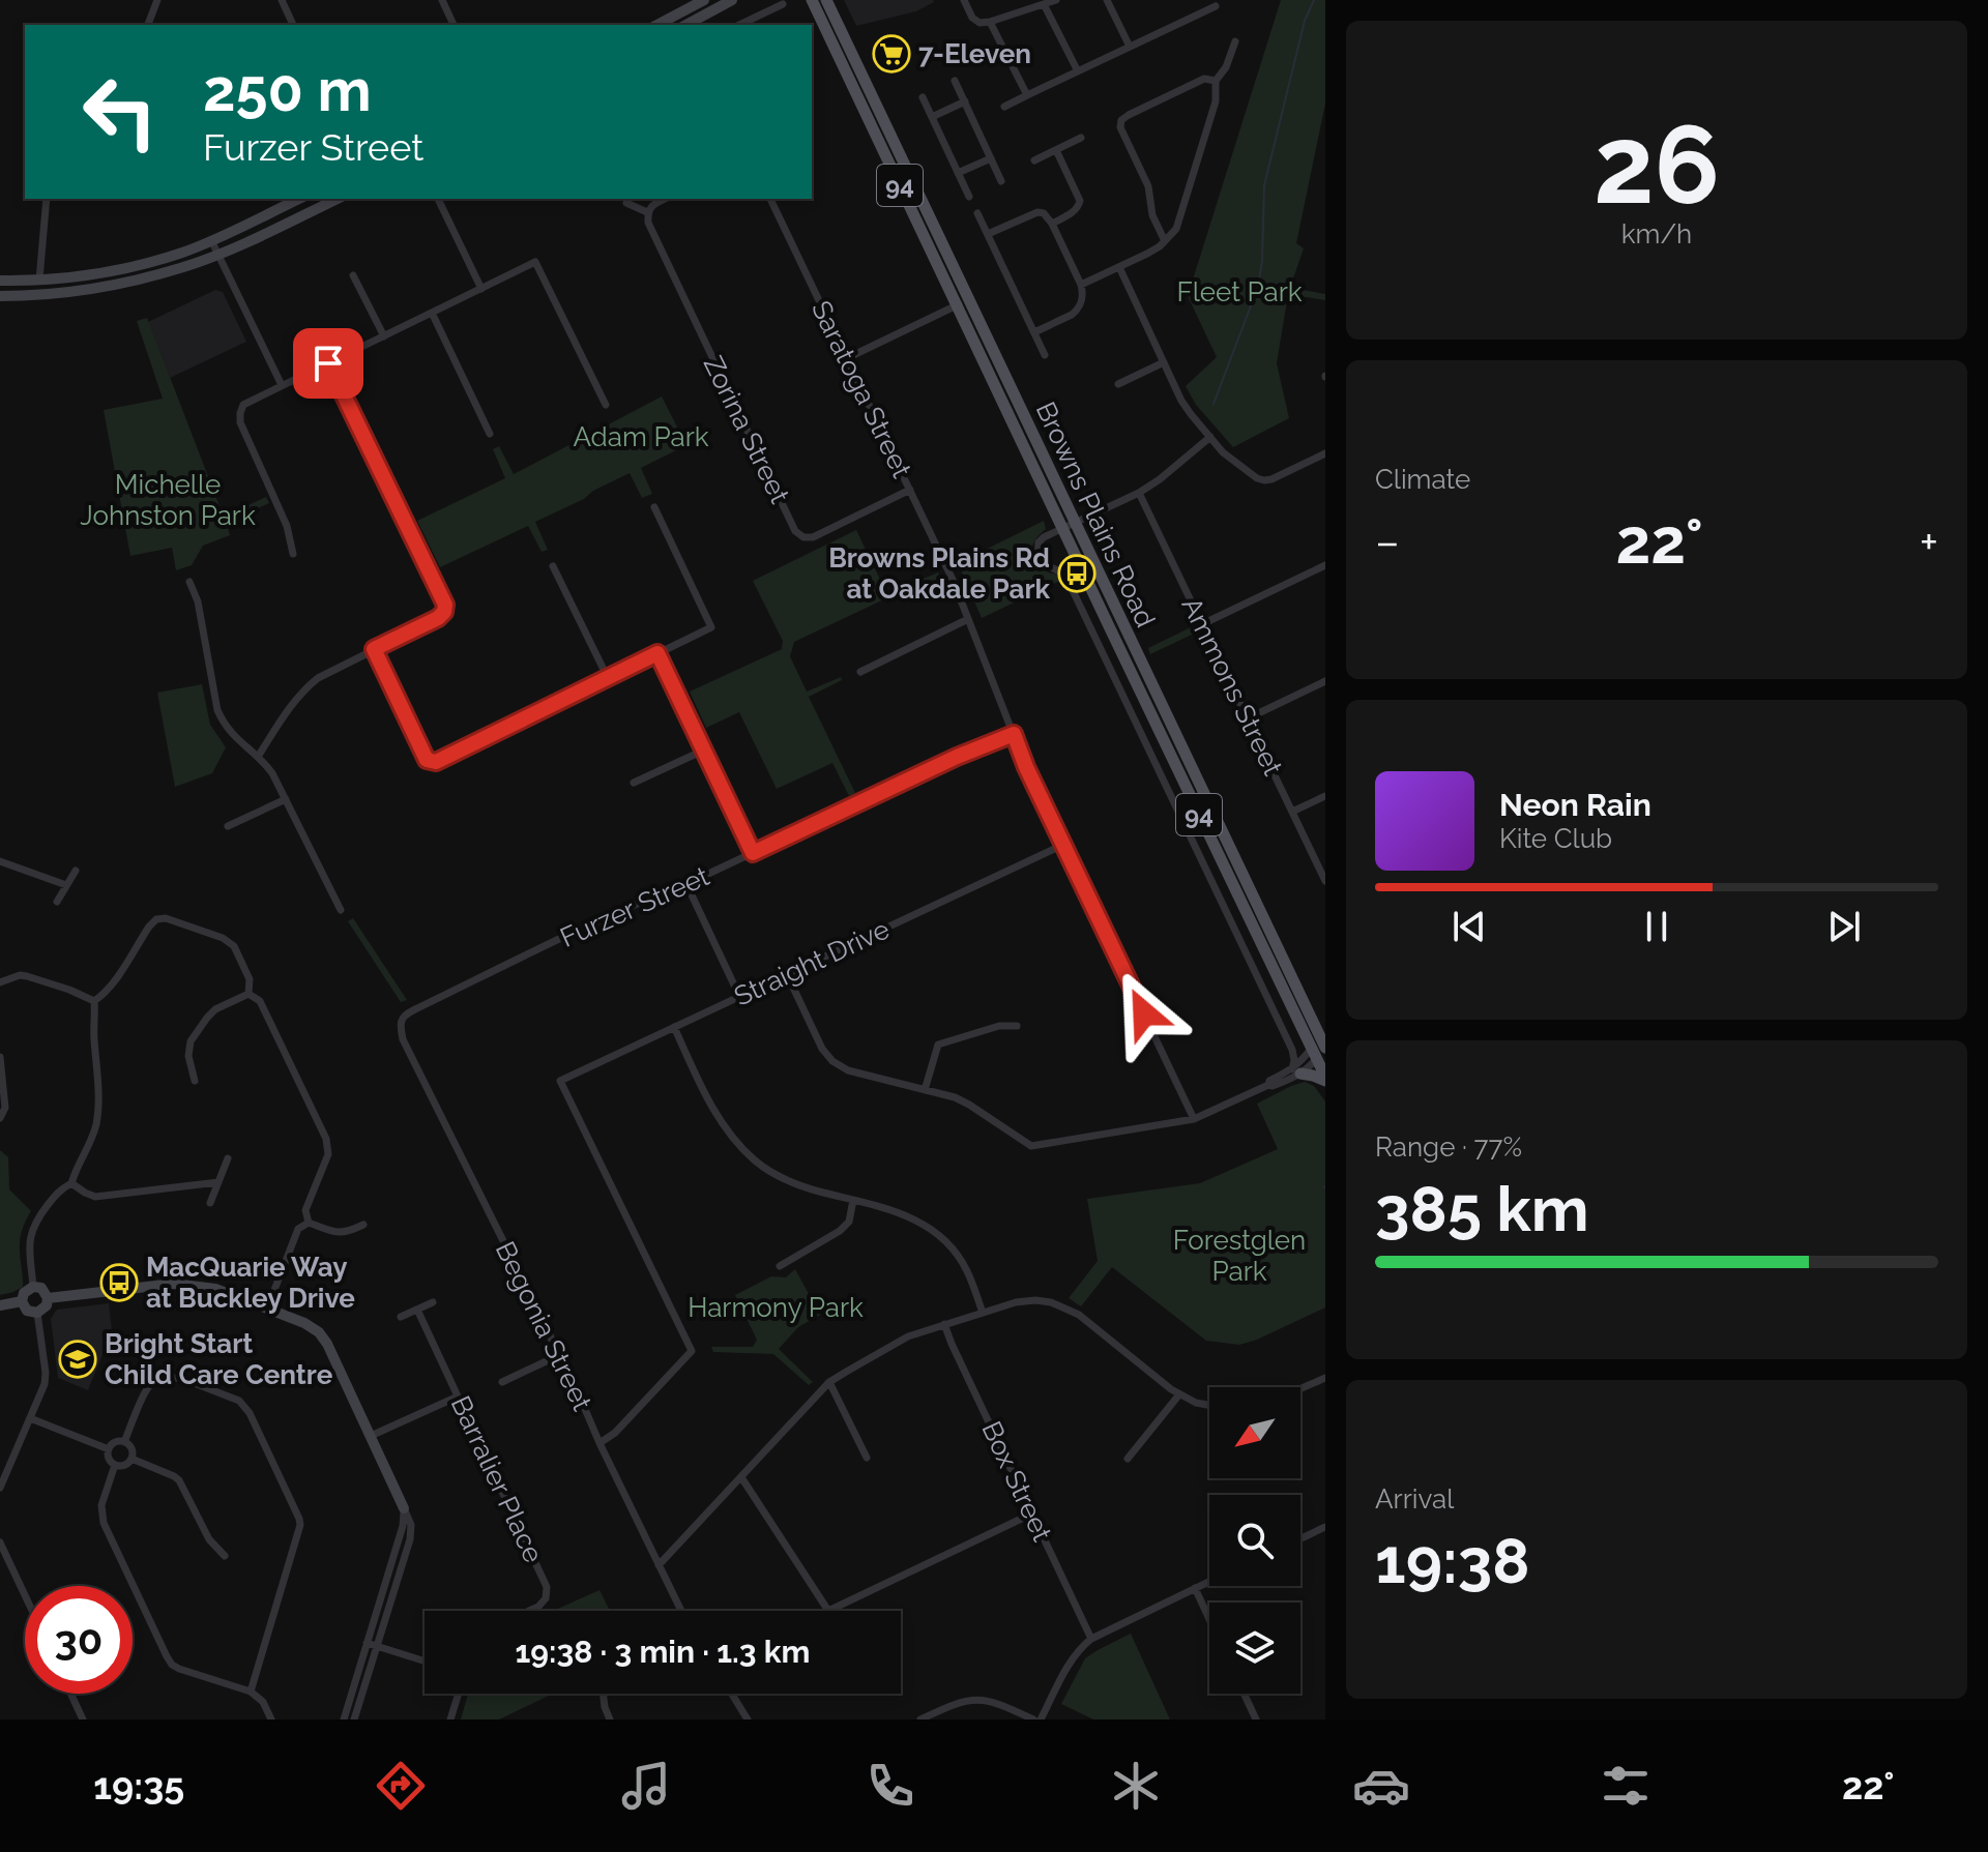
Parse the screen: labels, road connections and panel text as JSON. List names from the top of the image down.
{
  "streets": {
    "main road": ["94", "Browns Plains Road"],
    "street": [
      "Saratoga Street",
      "Zorina Street",
      "Ammons Street",
      "Furzer Street",
      "Straight Drive",
      "Begonia Street",
      "Barralier Place",
      "Box Street"
    ]
  },
  "crossings": [
    ["Saratoga Street", "Zorina Street"],
    ["Saratoga Street", "Furzer Street"],
    ["Saratoga Street", "Straight Drive"],
    ["Furzer Street", "Begonia Street"],
    ["Straight Drive", "Begonia Street"]
  ],
  "parks": [
    "Fleet Park",
    "Adam Park",
    "Michelle Johnston Park",
    "Forestglen Park",
    "Harmony Park"
  ],
  "places": {
    "supermarket": ["7-Eleven"],
    "bus stop": ["Browns Plains Rd at Oakdale Park", "MacQuarie Way at Buckley Drive"],
    "school or university": ["Bright Start Child Care Centre"]
  },
  "north": "bottom left",
  "page": {
    "tile": [
      ["26", "km/h"],
      "Climate",
      ["Range · 77%", "385 km"],
      ["Arrival", "19:38"]
    ],
    "turn": ["250 m", "Furzer Street"],
    "heat": ["−", "22°", "+"],
    "song": ["Neon Rain", "Kite Club"],
    "limit": "30",
    "trip": "19:38 · 3 min · 1.3 km",
    "tabs": ["19:35", "22°"]
  }
}
